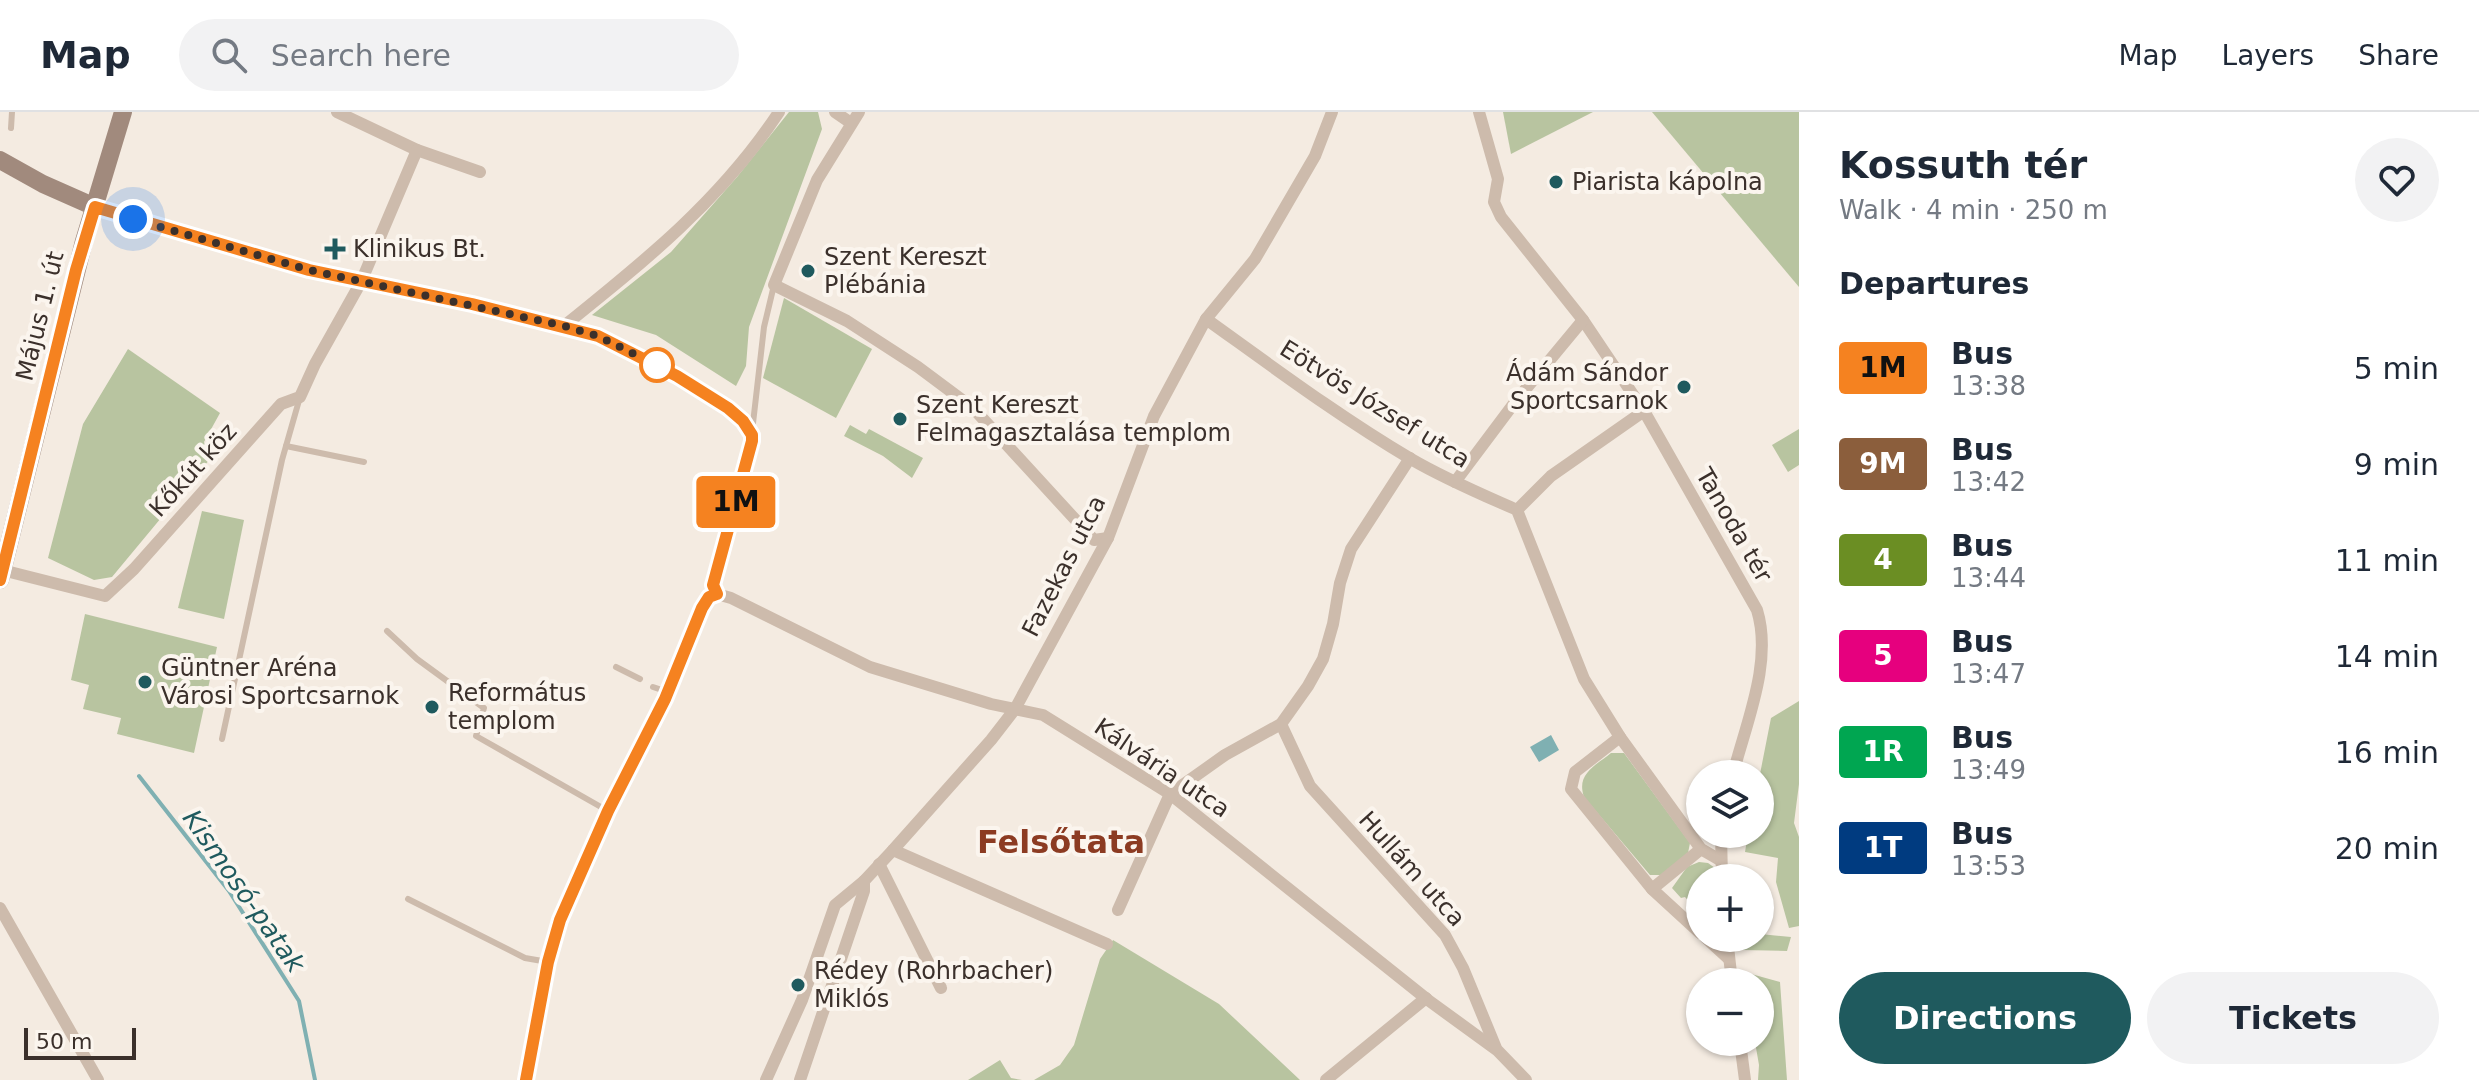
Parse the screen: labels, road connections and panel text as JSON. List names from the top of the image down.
{
  "streets": {
    "main road": ["Május 1. út"],
    "street": [
      "Eötvös József utca",
      "Kőkút köz",
      "Tanoda tér",
      "Fazekas utca",
      "Kálvária utca",
      "Hullám utca"
    ]
  },
  "crossings": [
    ["Május 1. út", "Kőkút köz"],
    ["Eötvös József utca", "Fazekas utca"],
    ["Fazekas utca", "Kálvária utca"],
    ["Kálvária utca", "Hullám utca"]
  ],
  "districts": ["Felsőtata"],
  "water": ["Kismosó-patak"],
  "places": {
    "other": [
      "Piarista kápolna",
      "Szent Kereszt Plébánia",
      "Ádám Sándor Sportcsarnok",
      "Szent Kereszt Felmagasztalása templom",
      "Güntner Aréna Városi Sportcsarnok",
      "Református templom",
      "Rédey (Rohrbacher) Miklós"
    ],
    "health": ["Klinikus Bt."]
  },
  "lines": ["bus line 1M"],
  "scale_bar": "50 m",
  "page": {
    "header": "Map",
    "search": "Search here",
    "nav": ["Map", "Layers", "Share"],
    "on_map": "1M",
    "heading": [
      ["Kossuth tér", "Walk · 4 min · 250 m"],
      "Departures"
    ],
    "list": [
      {
        "mark": "1M",
        "name": "Bus",
        "note": "13:38",
        "value": "5 min"
      },
      {
        "mark": "9M",
        "name": "Bus",
        "note": "13:42",
        "value": "9 min"
      },
      {
        "mark": "4",
        "name": "Bus",
        "note": "13:44",
        "value": "11 min"
      },
      {
        "mark": "5",
        "name": "Bus",
        "note": "13:47",
        "value": "14 min"
      },
      {
        "mark": "1R",
        "name": "Bus",
        "note": "13:49",
        "value": "16 min"
      },
      {
        "mark": "1T",
        "name": "Bus",
        "note": "13:53",
        "value": "20 min"
      }
    ],
    "map_buttons": ["+", "−"],
    "buttons": ["Directions", "Tickets"],
    "scale": "50 m"
  }
}
